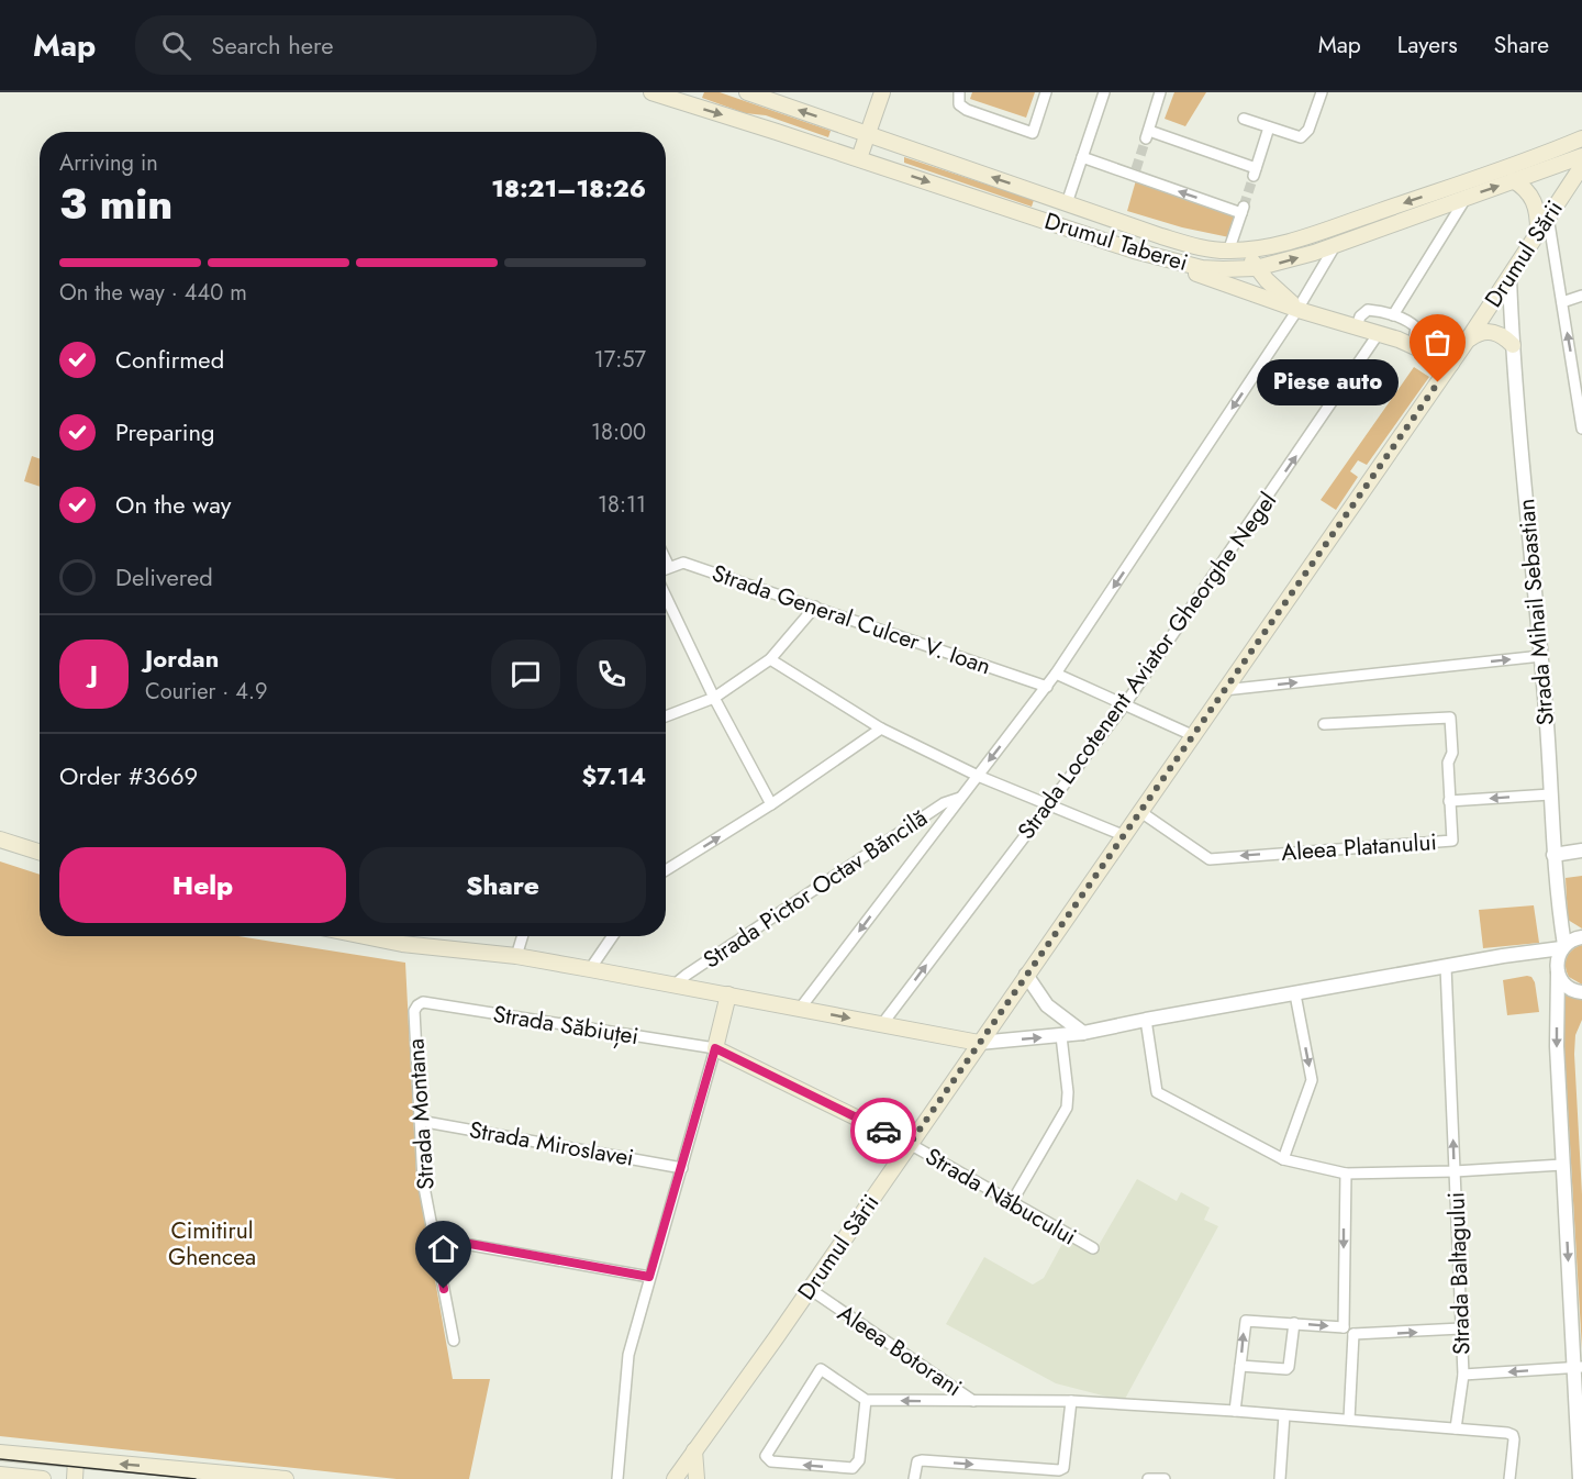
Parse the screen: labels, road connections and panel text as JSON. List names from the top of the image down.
{
  "streets": {
    "main road": ["Drumul Taberei", "Drumul Sării"],
    "street": [
      "Strada Mihail Sebastian",
      "Strada General Culcer V. Ioan",
      "Strada Locotenent Aviator Gheorghe Negel",
      "Aleea Platanului",
      "Strada Pictor Octav Băncilă",
      "Strada Săbiuței",
      "Strada Montana",
      "Strada Miroslavei",
      "Strada Năbucului",
      "Strada Baltagului",
      "Aleea Botorani"
    ]
  },
  "crossings": [
    ["Drumul Sării", "Strada Mihail Sebastian"],
    ["Drumul Sării", "Aleea Platanului"],
    ["Drumul Sării", "Strada Năbucului"],
    ["Drumul Sării", "Aleea Botorani"],
    ["Strada Mihail Sebastian", "Aleea Platanului"],
    ["Strada Săbiuței", "Strada Montana"],
    ["Strada Montana", "Strada Miroslavei"]
  ],
  "one_way": ["Aleea Platanului"],
  "parks": ["Cimitirul Ghencea"],
  "places": ["Piese auto"],
  "page": {
    "header": "Map",
    "search": "Search here",
    "nav": ["Map", "Layers", "Share"],
    "heading": ["3 min", "Arriving in", "18:21–18:26"],
    "panel": [
      "Jordan",
      "Courier · 4.9",
      "Order #3669",
      "$7.14"
    ],
    "bar": "On the way · 440 m",
    "list": [
      ["Confirmed", "17:57"],
      ["Preparing", "18:00"],
      ["On the way", "18:11"],
      "Delivered"
    ],
    "bubble": "Piese auto",
    "round": "J",
    "buttons": ["Help", "Share"]
  }
}
